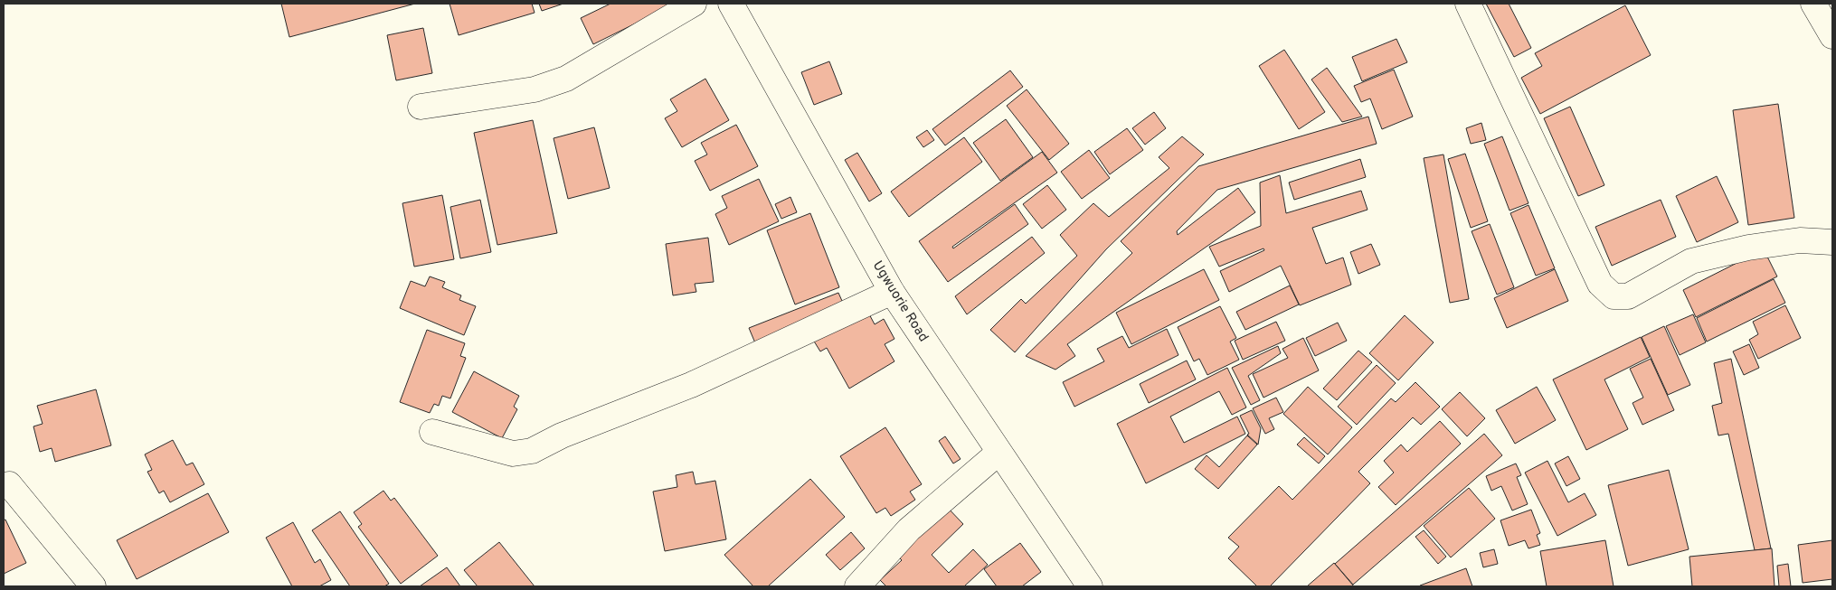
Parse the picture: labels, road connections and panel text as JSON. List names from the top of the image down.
{
  "streets": {
    "street": ["Ugwuorie Road"]
  }
}
